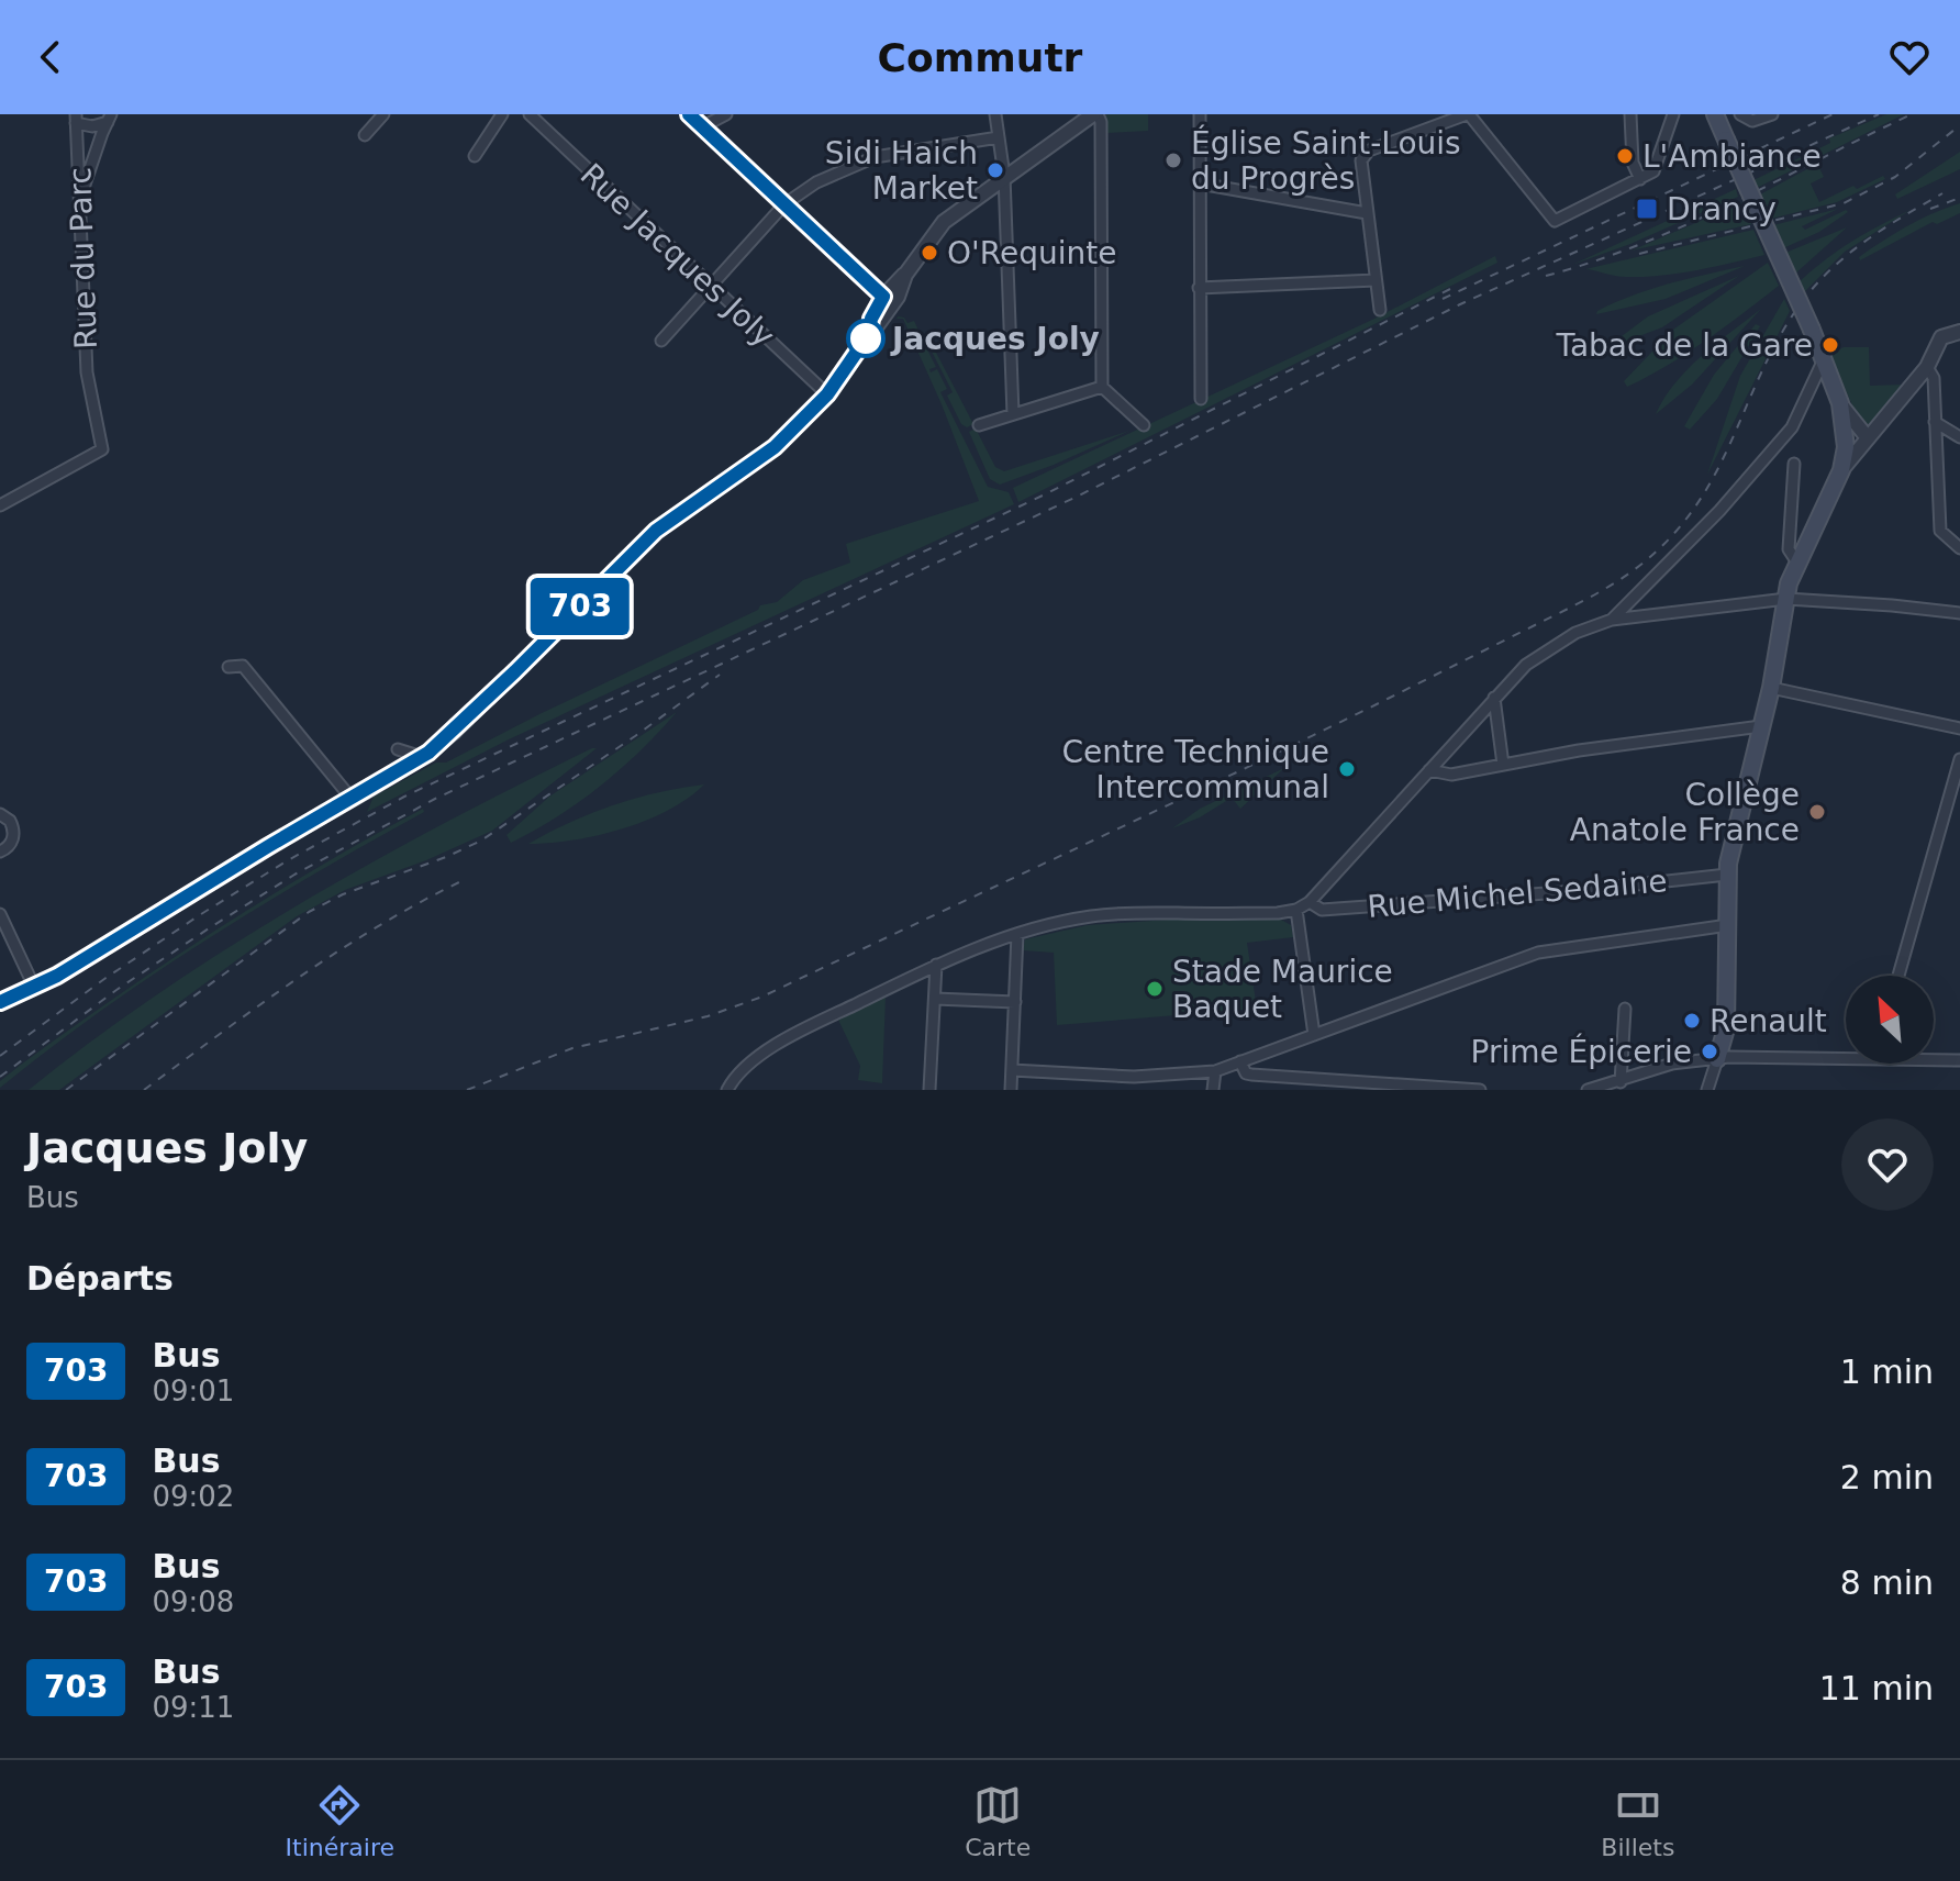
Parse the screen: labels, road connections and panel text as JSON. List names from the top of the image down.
{
  "streets": {
    "street": ["Rue Jacques Joly", "Rue du Parc", "Rue Michel Sedaine"]
  },
  "places": {
    "other": [
      "L'Ambiance",
      "Église Saint-Louis du Progrès",
      "Sidi Haich Market",
      "O'Requinte",
      "Jacques Joly",
      "Tabac de la Gare",
      "Centre Technique Intercommunal",
      "Collège Anatole France",
      "Stade Maurice Baquet",
      "Renault",
      "Prime Épicerie"
    ],
    "transit": ["Drancy"]
  },
  "lines": ["bus line 703"],
  "north": "top left",
  "page": {
    "header": "Commutr",
    "on_map": "703",
    "heading": [
      ["Jacques Joly", "Bus"],
      "Départs"
    ],
    "list": [
      {
        "mark": "703",
        "name": "Bus",
        "note": "09:01",
        "value": "1 min"
      },
      {
        "mark": "703",
        "name": "Bus",
        "note": "09:02",
        "value": "2 min"
      },
      {
        "mark": "703",
        "name": "Bus",
        "note": "09:08",
        "value": "8 min"
      },
      {
        "mark": "703",
        "name": "Bus",
        "note": "09:11",
        "value": "11 min"
      }
    ],
    "tabs": ["Itinéraire", "Carte", "Billets"]
  }
}
